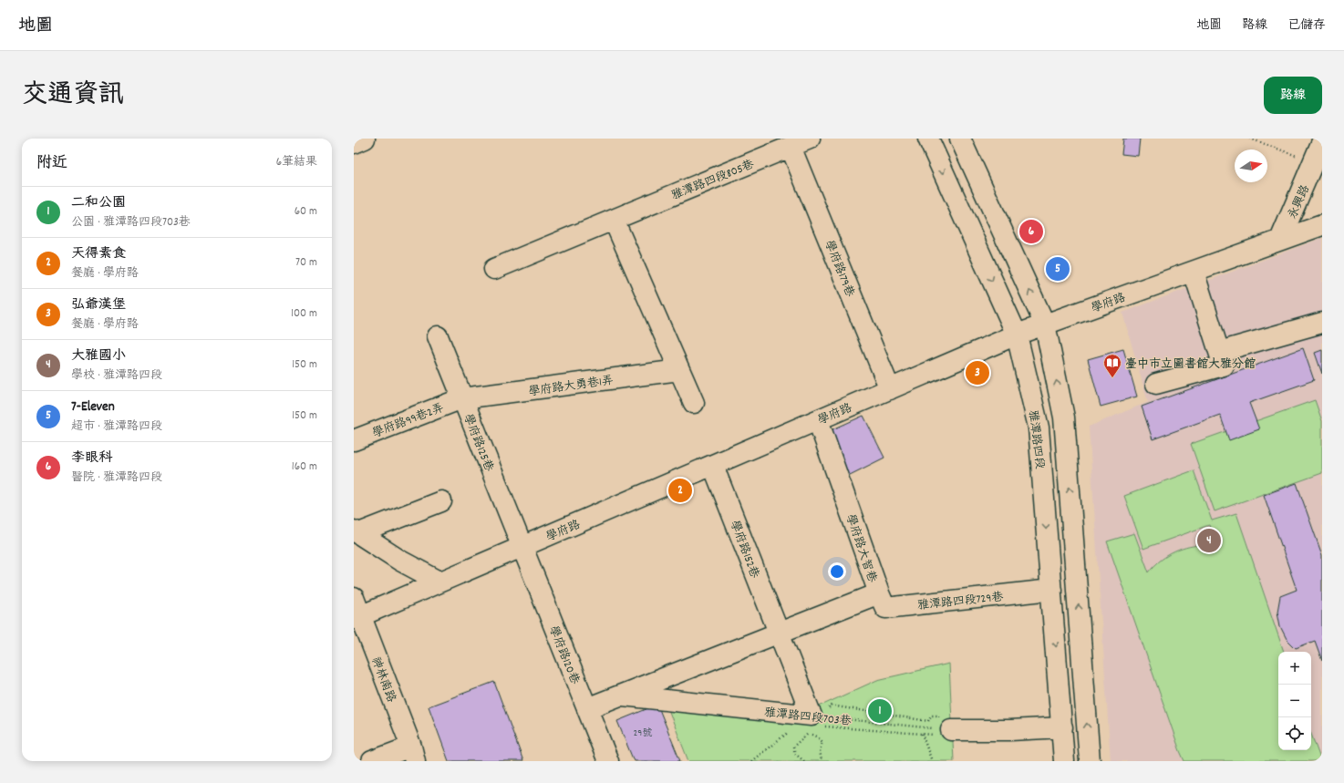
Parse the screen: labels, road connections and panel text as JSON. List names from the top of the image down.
{
  "streets": {
    "street": [
      "雅潭路四段805巷",
      "永興路",
      "學府路179巷",
      "學府路",
      "學府路大勇巷1弄",
      "學府路99巷2弄",
      "雅潭路四段",
      "學府路125巷",
      "學府路大智巷",
      "學府路152巷",
      "雅潭路四段729巷",
      "學府路120巷",
      "神林南路",
      "雅潭路四段703巷"
    ]
  },
  "crossings": [
    ["雅潭路四段805巷", "學府路179巷"],
    ["永興路", "學府路"],
    ["學府路179巷", "學府路"],
    ["學府路", "雅潭路四段"],
    ["學府路", "學府路125巷"],
    ["學府路", "學府路大智巷"],
    ["學府路", "學府路152巷"],
    ["學府路", "學府路120巷"],
    ["學府路", "神林南路"],
    ["學府路大勇巷1弄", "學府路99巷2弄"],
    ["學府路大勇巷1弄", "學府路125巷"],
    ["學府路99巷2弄", "學府路125巷"],
    ["雅潭路四段", "雅潭路四段729巷"],
    ["學府路125巷", "學府路120巷"],
    ["學府路大智巷", "學府路152巷"],
    ["學府路大智巷", "雅潭路四段729巷"],
    ["學府路大智巷", "學府路120巷"],
    ["學府路大智巷", "雅潭路四段703巷"]
  ],
  "places": {
    "library": ["臺中市立圖書館大雅分館"]
  },
  "house_numbers": ["29號"],
  "north": "right",
  "page": {
    "header": "地圖",
    "nav": ["地圖", "路線", "已儲存"],
    "title": "交通資訊",
    "buttons": "路線",
    "heading": ["附近", "6筆結果"],
    "list": [
      {
        "mark": "1",
        "name": "二和公園",
        "note": "公園 · 雅潭路四段703巷",
        "value": "60 m"
      },
      {
        "mark": "2",
        "name": "天得素食",
        "note": "餐廳 · 學府路",
        "value": "70 m"
      },
      {
        "mark": "3",
        "name": "弘爺漢堡",
        "note": "餐廳 · 學府路",
        "value": "100 m"
      },
      {
        "mark": "4",
        "name": "大雅國小",
        "note": "學校 · 雅潭路四段",
        "value": "150 m"
      },
      {
        "mark": "5",
        "name": "7-Eleven",
        "note": "超市 · 雅潭路四段",
        "value": "150 m"
      },
      {
        "mark": "6",
        "name": "李眼科",
        "note": "醫院 · 雅潭路四段",
        "value": "160 m"
      }
    ],
    "pins": [
      "6",
      "5",
      "3",
      "2",
      "4",
      "1"
    ],
    "map_buttons": ["+", "−"]
  }
}
